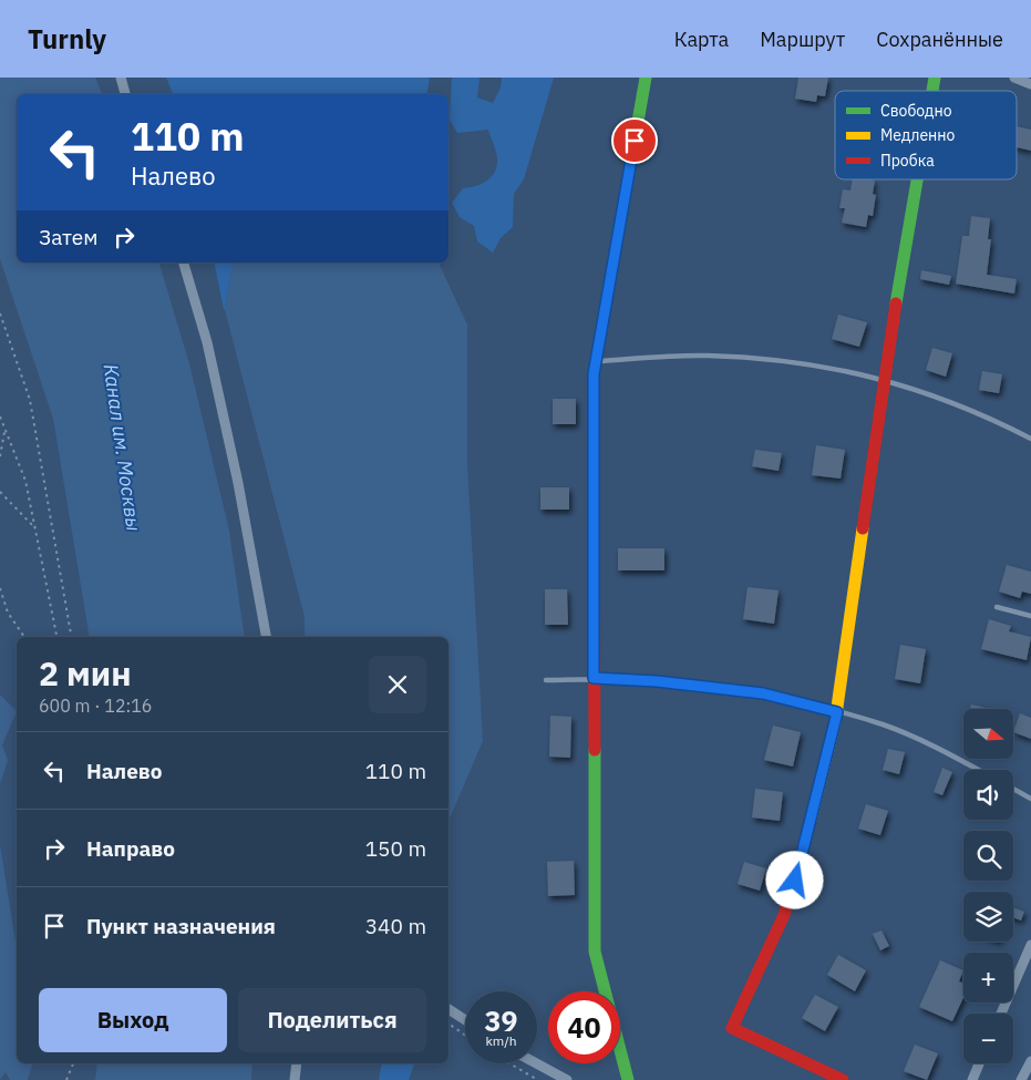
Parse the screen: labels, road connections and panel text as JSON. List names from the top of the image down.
{
  "water": ["Канал им. Москвы"],
  "legend": ["Свободно", "Медленно", "Пробка"],
  "north": "right",
  "page": {
    "header": "Turnly",
    "nav": ["Карта", "Маршрут", "Сохранённые"],
    "turn": ["110 m", "Налево"],
    "then": "Затем",
    "heading": ["2 мин", "600 m · 12:16"],
    "map_buttons": ["+", "−"],
    "list": [
      {
        "name": "Налево",
        "value": "110 m"
      },
      {
        "name": "Направо",
        "value": "150 m"
      },
      {
        "name": "Пункт назначения",
        "value": "340 m"
      }
    ],
    "buttons": ["Выход", "Поделиться"],
    "speed": "39 km/h",
    "limit": "40"
  }
}
